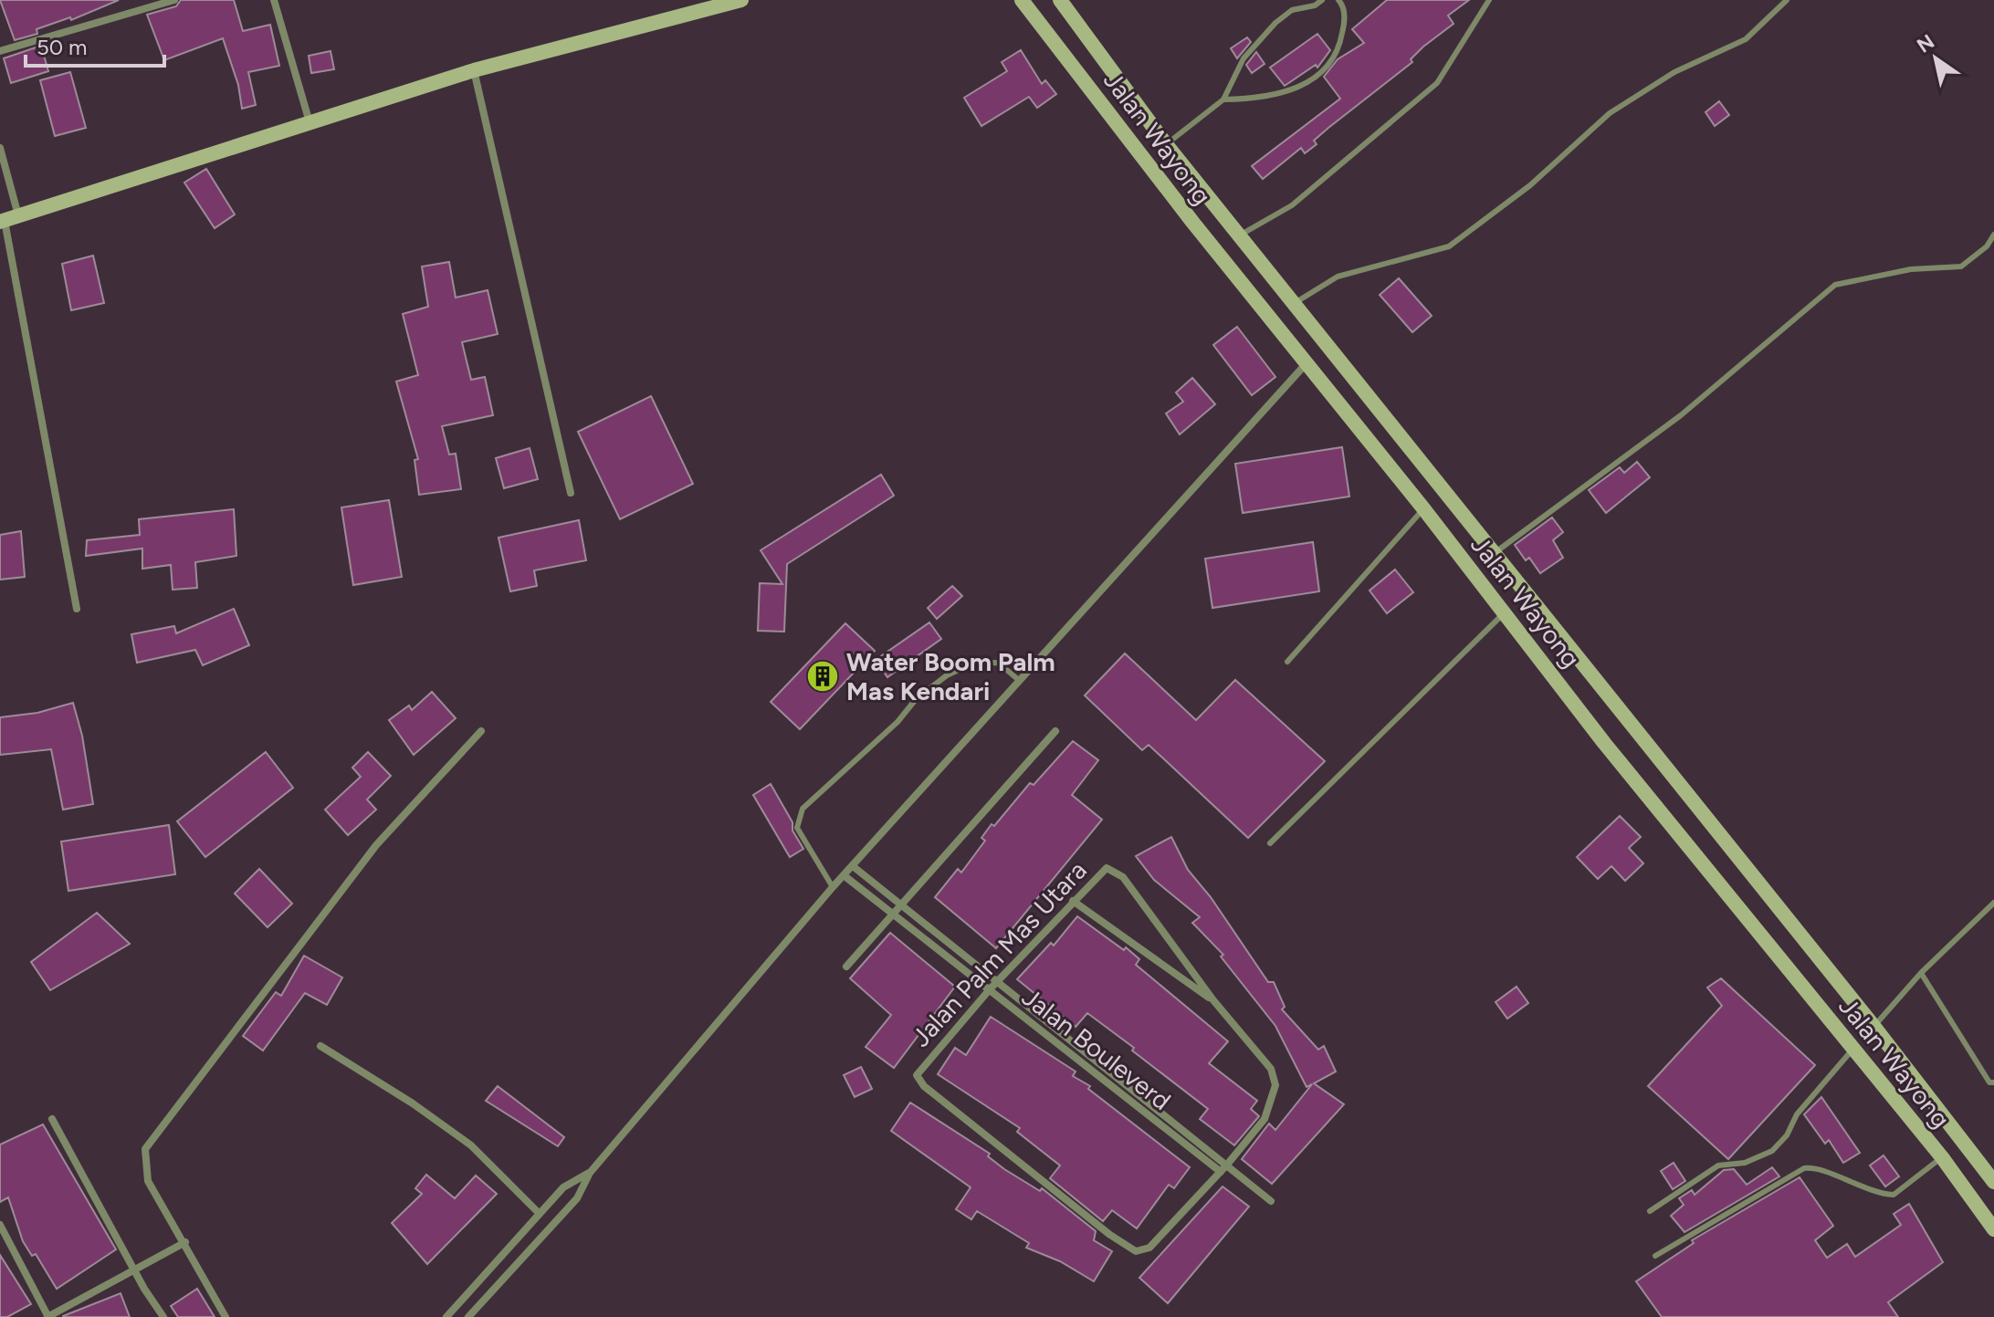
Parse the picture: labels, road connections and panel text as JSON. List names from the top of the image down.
{
  "streets": {
    "main road": ["Jalan Wayong"],
    "street": ["Jalan Palm Mas Utara", "Jalan Bouleverd"]
  },
  "crossings": [
    ["Jalan Palm Mas Utara", "Jalan Bouleverd"]
  ],
  "places": {
    "building": ["Water Boom Palm Mas Kendari"]
  },
  "scale_bar": "50 m",
  "north": "top left"
}
